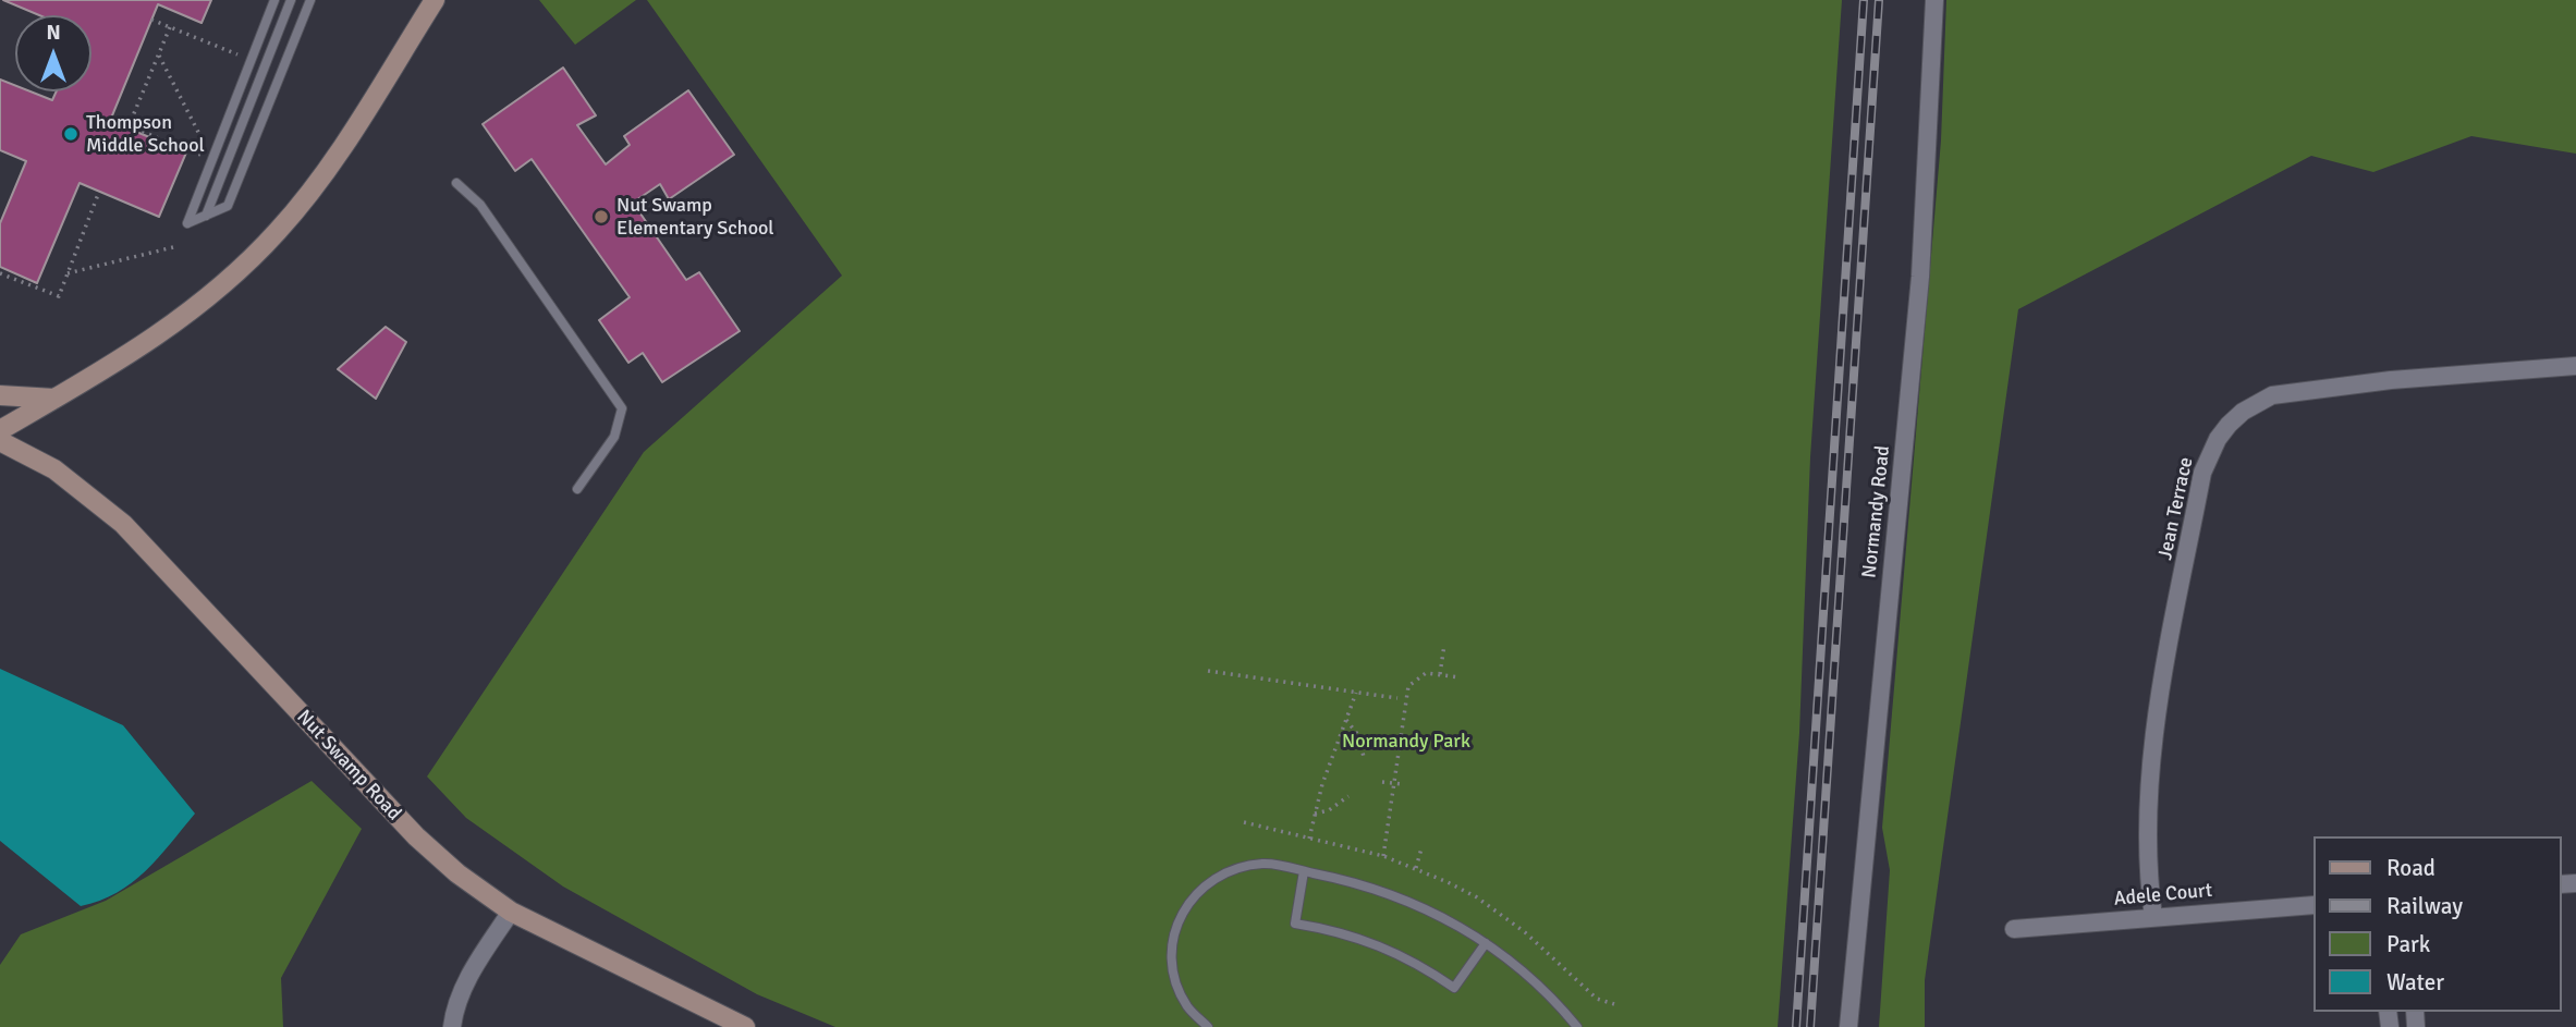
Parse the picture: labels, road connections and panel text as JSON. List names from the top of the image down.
{
  "streets": {
    "main road": ["Nut Swamp Road"],
    "street": ["Jean Terrace", "Normandy Road", "Adele Court"]
  },
  "crossings": [
    ["Jean Terrace", "Adele Court"]
  ],
  "parks": ["Normandy Park"],
  "places": ["Thompson Middle School", "Nut Swamp Elementary School"],
  "legend": [
    "Road",
    "Railway",
    "Park",
    "Water"
  ],
  "north": "top"
}
